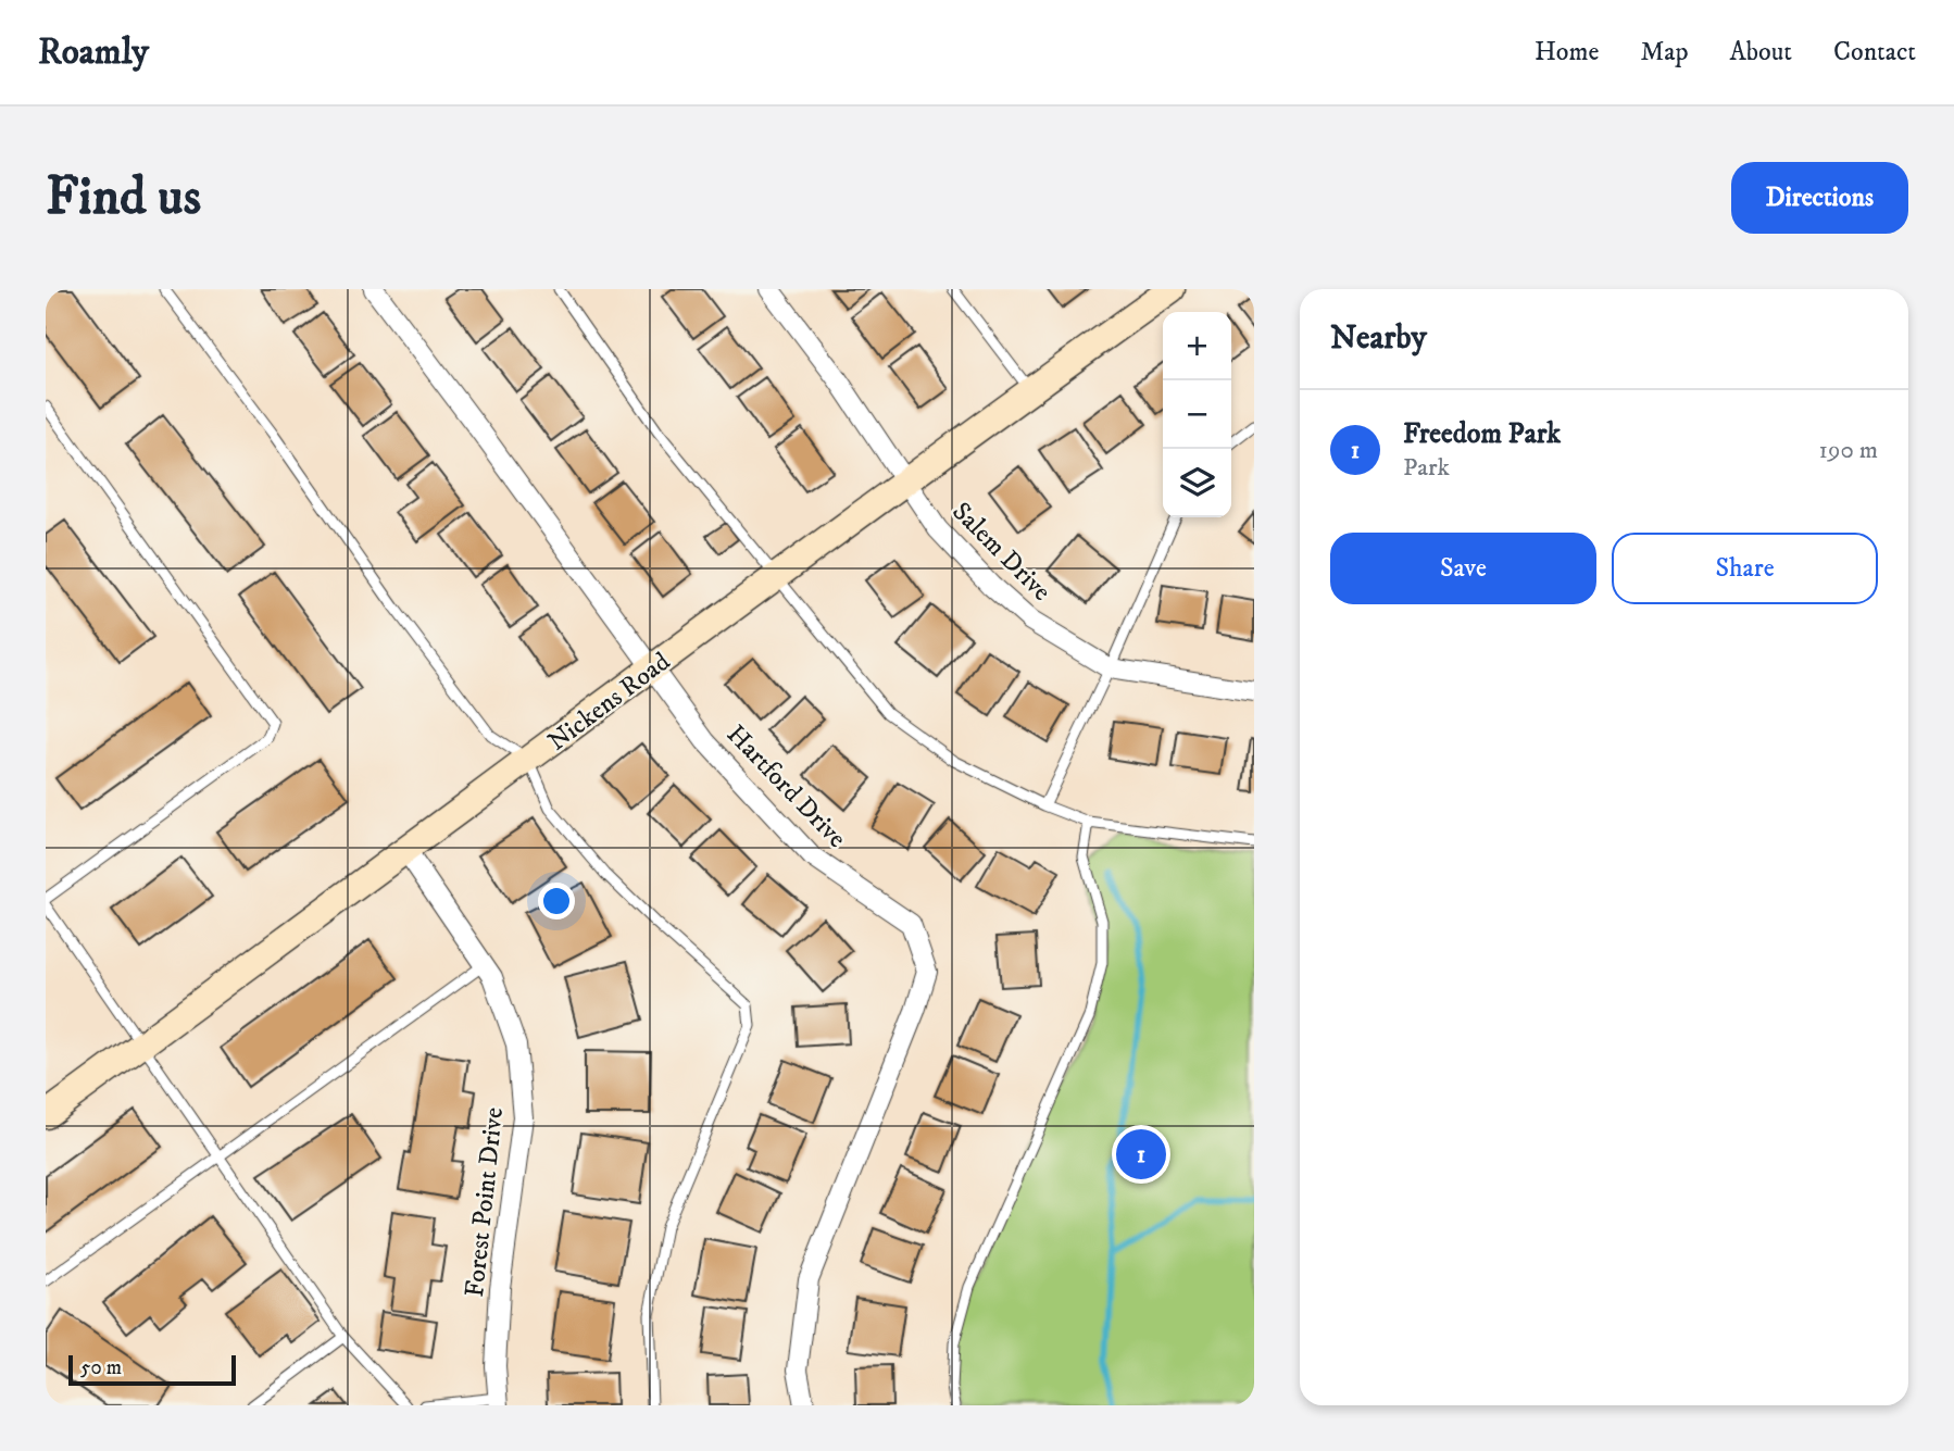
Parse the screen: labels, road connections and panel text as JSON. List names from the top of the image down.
{
  "streets": {
    "street": [
      "Salem Drive",
      "Nickens Road",
      "Hartford Drive",
      "Forest Point Drive"
    ]
  },
  "crossings": [
    ["Salem Drive", "Nickens Road"],
    ["Nickens Road", "Hartford Drive"],
    ["Nickens Road", "Forest Point Drive"]
  ],
  "scale_bar": "50 m",
  "page": {
    "header": "Roamly",
    "nav": [
      "Home",
      "Map",
      "About",
      "Contact"
    ],
    "buttons": [
      "Directions",
      ["Save", "Share"]
    ],
    "title": "Find us",
    "heading": "Nearby",
    "map_buttons": ["+", "−"],
    "list": [
      {
        "mark": "1",
        "name": "Freedom Park",
        "note": "Park",
        "value": "190 m"
      }
    ],
    "pins": "1",
    "scale": "50 m"
  }
}
